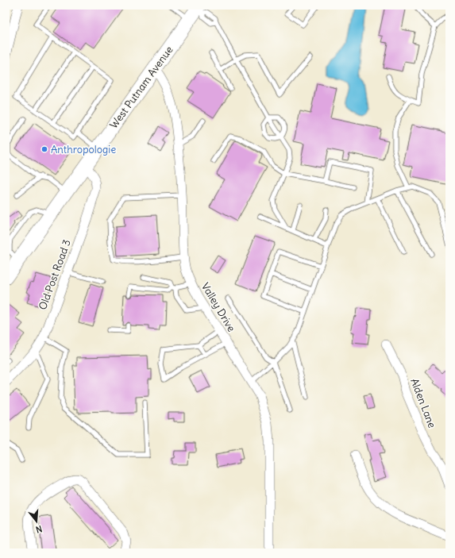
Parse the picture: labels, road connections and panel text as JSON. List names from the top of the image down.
{
  "streets": {
    "main road": ["West Putnam Avenue"],
    "street": ["Old Post Road 3", "Valley Drive", "Alden Lane"]
  },
  "crossings": [
    ["West Putnam Avenue", "Old Post Road 3"],
    ["West Putnam Avenue", "Valley Drive"]
  ],
  "places": ["Anthropologie"],
  "north": "bottom"
}
